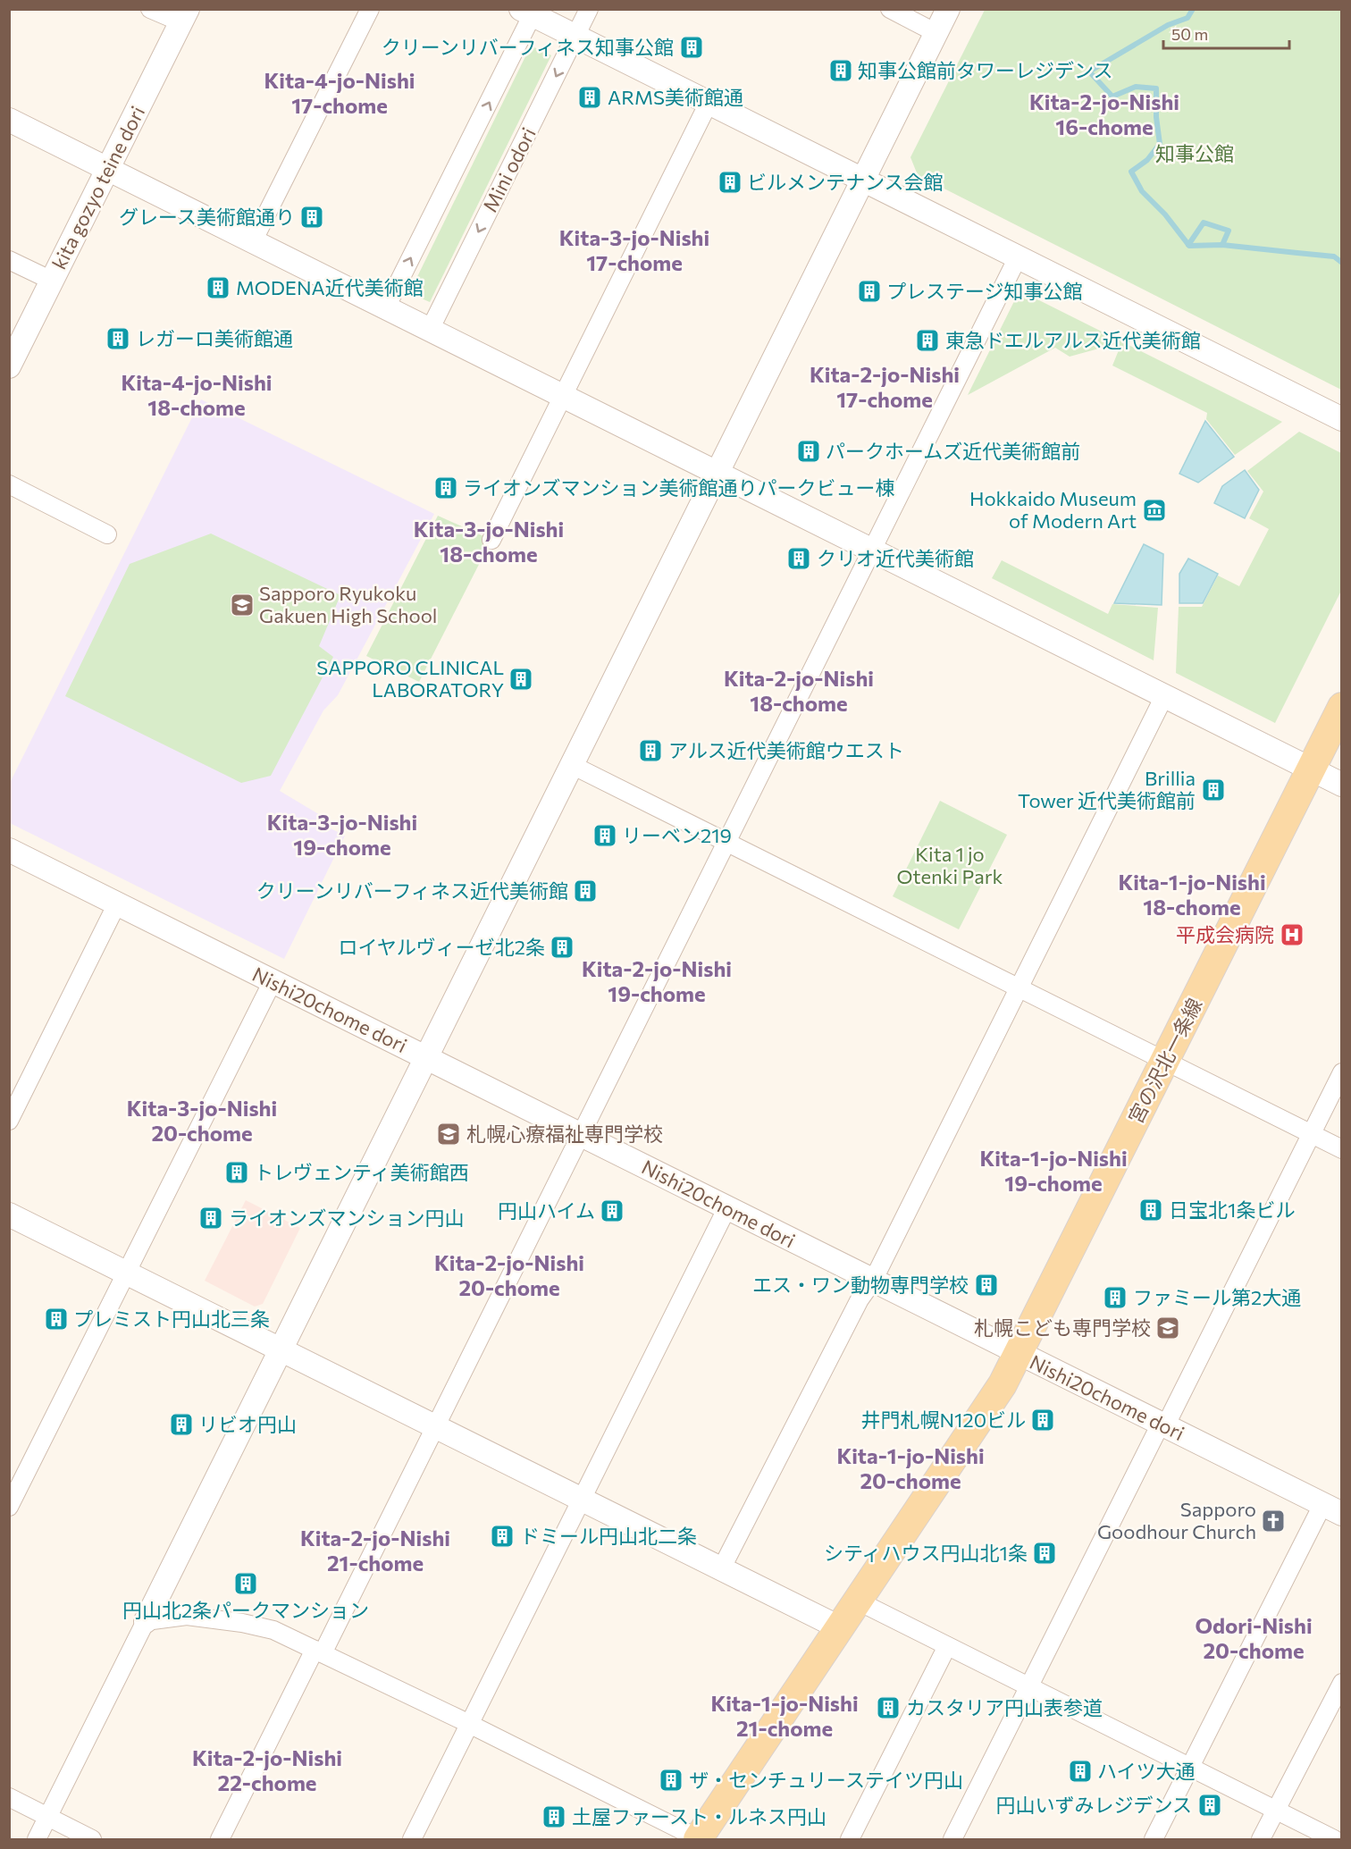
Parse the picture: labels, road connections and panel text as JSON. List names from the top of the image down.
{
  "streets": {
    "main road": ["宮の沢北一条線"],
    "street": ["Mini odori", "kita gozyo teine dori", "Nishi20chome dori"]
  },
  "crossings": [
    ["Nishi20chome dori", "宮の沢北一条線"]
  ],
  "districts": [
    "Kita-4-jo-Nishi 17-chome",
    "Kita-2-jo-Nishi 16-chome",
    "Kita-3-jo-Nishi 17-chome",
    "Kita-2-jo-Nishi 17-chome",
    "Kita-4-jo-Nishi 18-chome",
    "Kita-3-jo-Nishi 18-chome",
    "Kita-2-jo-Nishi 18-chome",
    "Kita-3-jo-Nishi 19-chome",
    "Kita-1-jo-Nishi 18-chome",
    "Kita-2-jo-Nishi 19-chome",
    "Kita-3-jo-Nishi 20-chome",
    "Kita-1-jo-Nishi 19-chome",
    "Kita-2-jo-Nishi 20-chome",
    "Kita-1-jo-Nishi 20-chome",
    "Kita-2-jo-Nishi 21-chome",
    "Odori-Nishi 20-chome",
    "Kita-1-jo-Nishi 21-chome",
    "Kita-2-jo-Nishi 22-chome"
  ],
  "parks": ["知事公館", "Kita 1 jo Otenki Park"],
  "places": {
    "building": [
      "クリーンリバーフィネス知事公館",
      "知事公館前タワーレジデンス",
      "ARMS美術館通",
      "ビルメンテナンス会館",
      "グレース美術館通り",
      "MODENA近代美術館",
      "プレステージ知事公館",
      "レガーロ美術館通",
      "東急ドエルアルス近代美術館",
      "パークホームズ近代美術館前",
      "ライオンズマンション美術館通りパークビュー棟",
      "クリオ近代美術館",
      "SAPPORO CLINICAL LABORATORY",
      "アルス近代美術館ウエスト",
      "Brillia Tower 近代美術館前",
      "リーベン219",
      "クリーンリバーフィネス近代美術館",
      "ロイヤルヴィーゼ北2条",
      "トレヴェンティ美術館西",
      "日宝北1条ビル",
      "円山ハイム",
      "ライオンズマンション円山",
      "エス・ワン動物専門学校",
      "ファミール第2大通",
      "プレミスト円山北三条",
      "井門札幌N120ビル",
      "リビオ円山",
      "ドミール円山北二条",
      "シティハウス円山北1条",
      "円山北2条パークマンション",
      "カスタリア円山表参道",
      "ハイツ大通",
      "ザ・センチュリーステイツ円山",
      "円山いずみレジデンス",
      "土屋ファースト・ルネス円山"
    ],
    "museum": ["Hokkaido Museum of Modern Art"],
    "school or university": ["Sapporo Ryukoku Gakuen High School", "札幌心療福祉専門学校", "札幌こども専門学校"],
    "hospital": ["平成会病院"],
    "church": ["Sapporo Goodhour Church"]
  },
  "scale_bar": "50 m"
}
